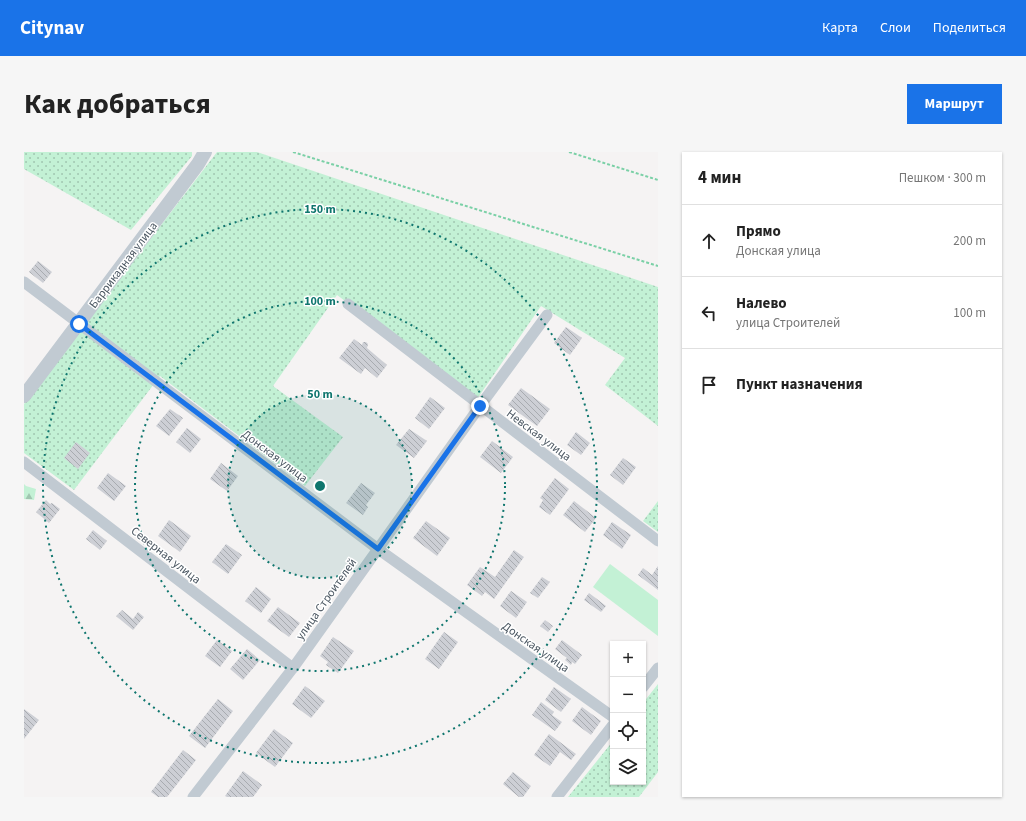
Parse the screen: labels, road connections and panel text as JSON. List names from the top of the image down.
{
  "streets": {
    "street": [
      "Баррикадная улица",
      "Невская улица",
      "Донская улица",
      "Северная улица",
      "улица Строителей"
    ]
  },
  "crossings": [
    ["Баррикадная улица", "Донская улица"],
    ["Невская улица", "улица Строителей"],
    ["Донская улица", "улица Строителей"],
    ["Северная улица", "улица Строителей"]
  ],
  "page": {
    "header": "Citynav",
    "nav": ["Карта", "Слои", "Поделиться"],
    "title": "Как добраться",
    "buttons": "Маршрут",
    "heading": ["4 мин", "Пешком · 300 m"],
    "list": [
      ["Прямо", "Донская улица", "200 m"],
      ["Налево", "улица Строителей", "100 m"],
      "Пункт назначения"
    ],
    "map_buttons": ["+", "−"]
  },
  "rings": ["150 m", "100 m", "50 m"]
}
